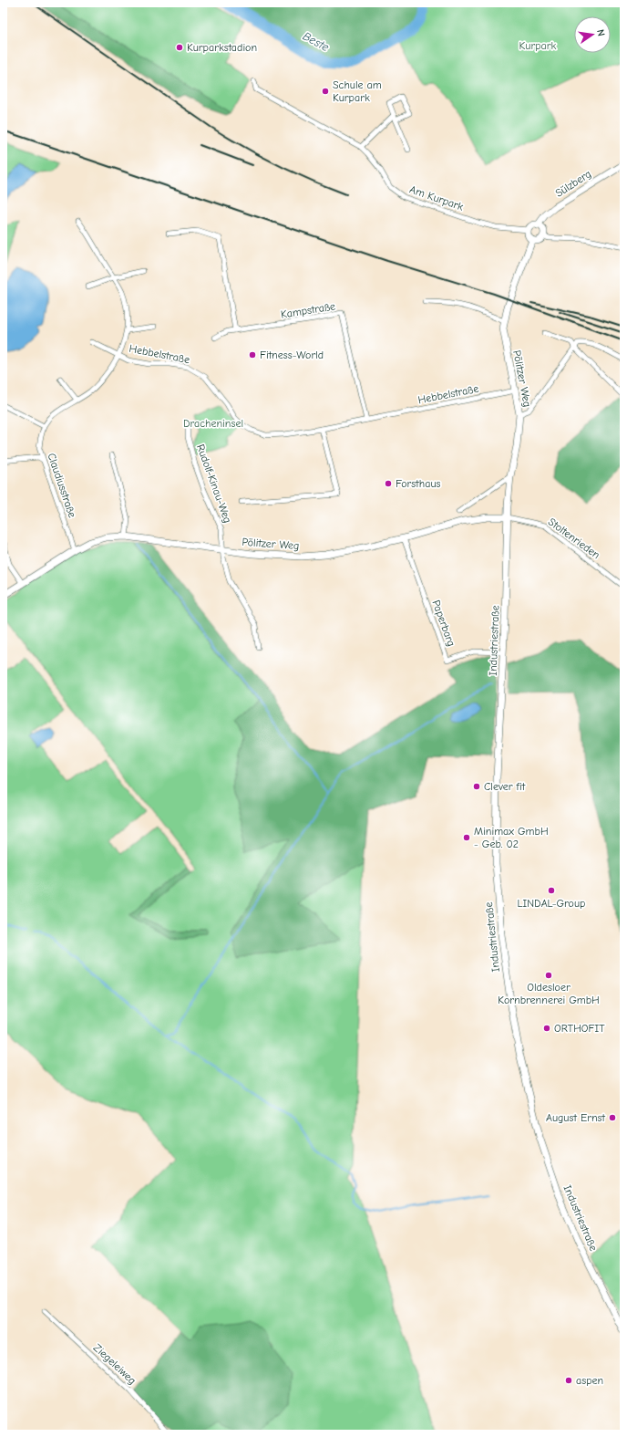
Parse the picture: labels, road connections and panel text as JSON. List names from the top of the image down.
{
  "streets": {
    "main road": ["Sülzberg", "Pölitzer Weg", "Industriestraße"],
    "street": [
      "Am Kurpark",
      "Kampstraße",
      "Hebbelstraße",
      "Rudolf-Kinau-Weg",
      "Claudiusstraße",
      "Stoltenrieden",
      "Paperbarg",
      "Ziegeleiweg"
    ]
  },
  "crossings": [
    ["Sülzberg", "Am Kurpark"],
    ["Sülzberg", "Pölitzer Weg"],
    ["Am Kurpark", "Pölitzer Weg"],
    ["Kampstraße", "Hebbelstraße"],
    ["Hebbelstraße", "Pölitzer Weg"],
    ["Hebbelstraße", "Claudiusstraße"],
    ["Pölitzer Weg", "Rudolf-Kinau-Weg"],
    ["Pölitzer Weg", "Claudiusstraße"],
    ["Pölitzer Weg", "Stoltenrieden"],
    ["Pölitzer Weg", "Paperbarg"],
    ["Pölitzer Weg", "Industriestraße"],
    ["Stoltenrieden", "Industriestraße"],
    ["Paperbarg", "Industriestraße"]
  ],
  "water": ["Beste"],
  "parks": ["Kurpark", "Dracheninsel"],
  "places": [
    "Kurparkstadion",
    "Schule am Kurpark",
    "Fitness-World",
    "Forsthaus",
    "Clever fit",
    "Minimax GmbH - Geb. 02",
    "LINDAL-Group",
    "Oldesloer Kornbrennerei GmbH",
    "ORTHOFIT",
    "August Ernst",
    "aspen"
  ],
  "north": "right"
}
